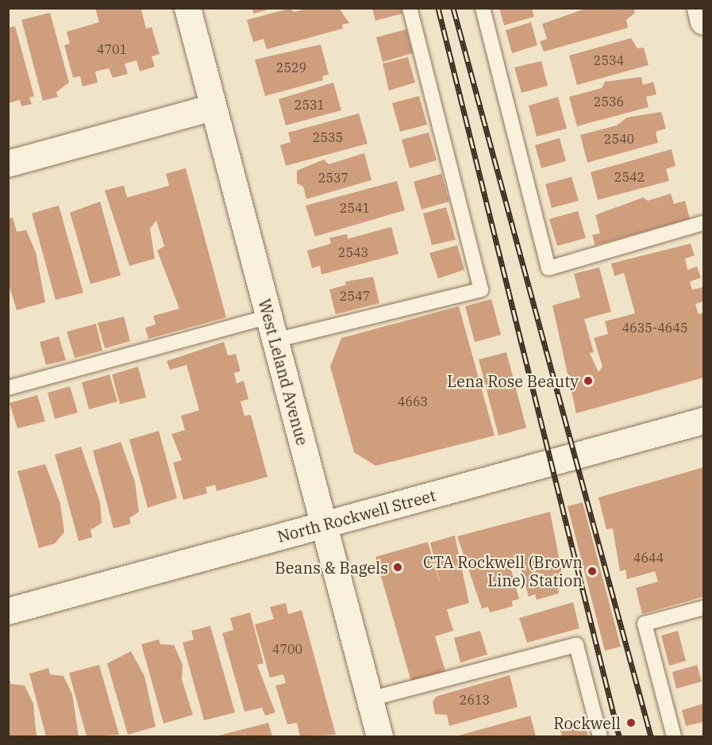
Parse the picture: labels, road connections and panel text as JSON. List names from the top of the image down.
{
  "streets": {
    "street": ["West Leland Avenue", "North Rockwell Street"]
  },
  "crossings": [
    ["West Leland Avenue", "North Rockwell Street"]
  ],
  "places": [
    "Lena Rose Beauty",
    "Beans & Bagels",
    "CTA Rockwell (Brown Line) Station",
    "Rockwell"
  ],
  "house_numbers": [
    "4701",
    "2534",
    "2529",
    "2536",
    "2531",
    "2535",
    "2540",
    "2542",
    "2537",
    "2541",
    "2543",
    "2547",
    "4635-4645",
    "4663",
    "4644",
    "4700",
    "2613"
  ]
}
